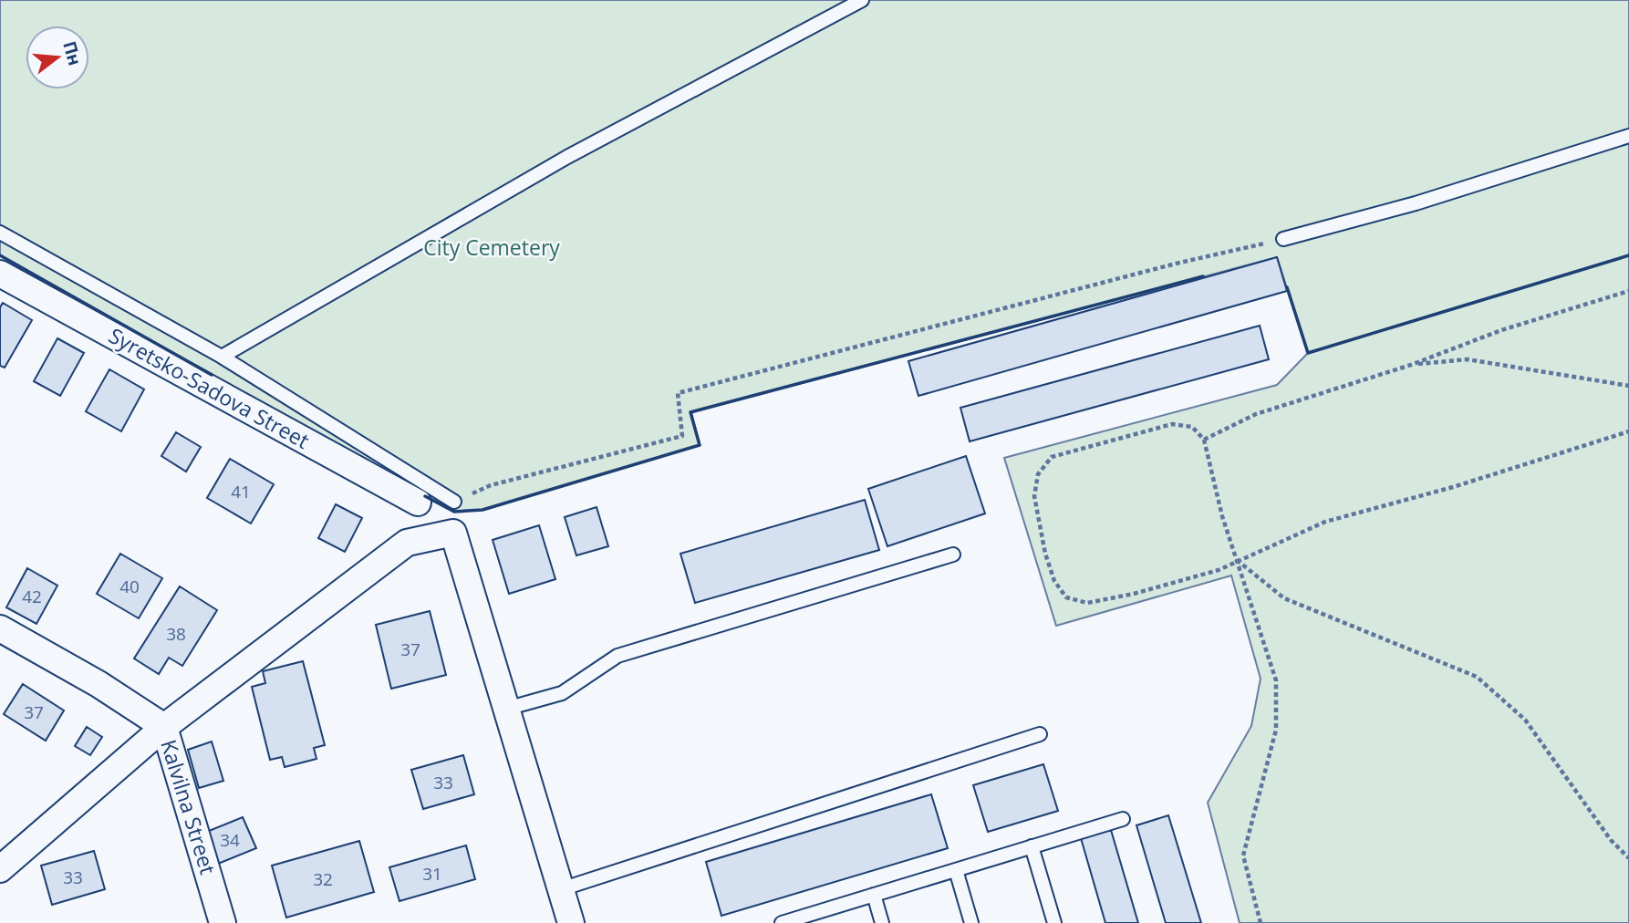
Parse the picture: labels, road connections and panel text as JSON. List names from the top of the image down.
{
  "streets": {
    "street": ["Syretsko-Sadova Street", "Kalvilna Street"]
  },
  "parks": ["City Cemetery"],
  "house_numbers": [
    "41",
    "40",
    "42",
    "38",
    "37",
    "37",
    "33",
    "34",
    "31",
    "33",
    "32"
  ],
  "north": "right"
}
